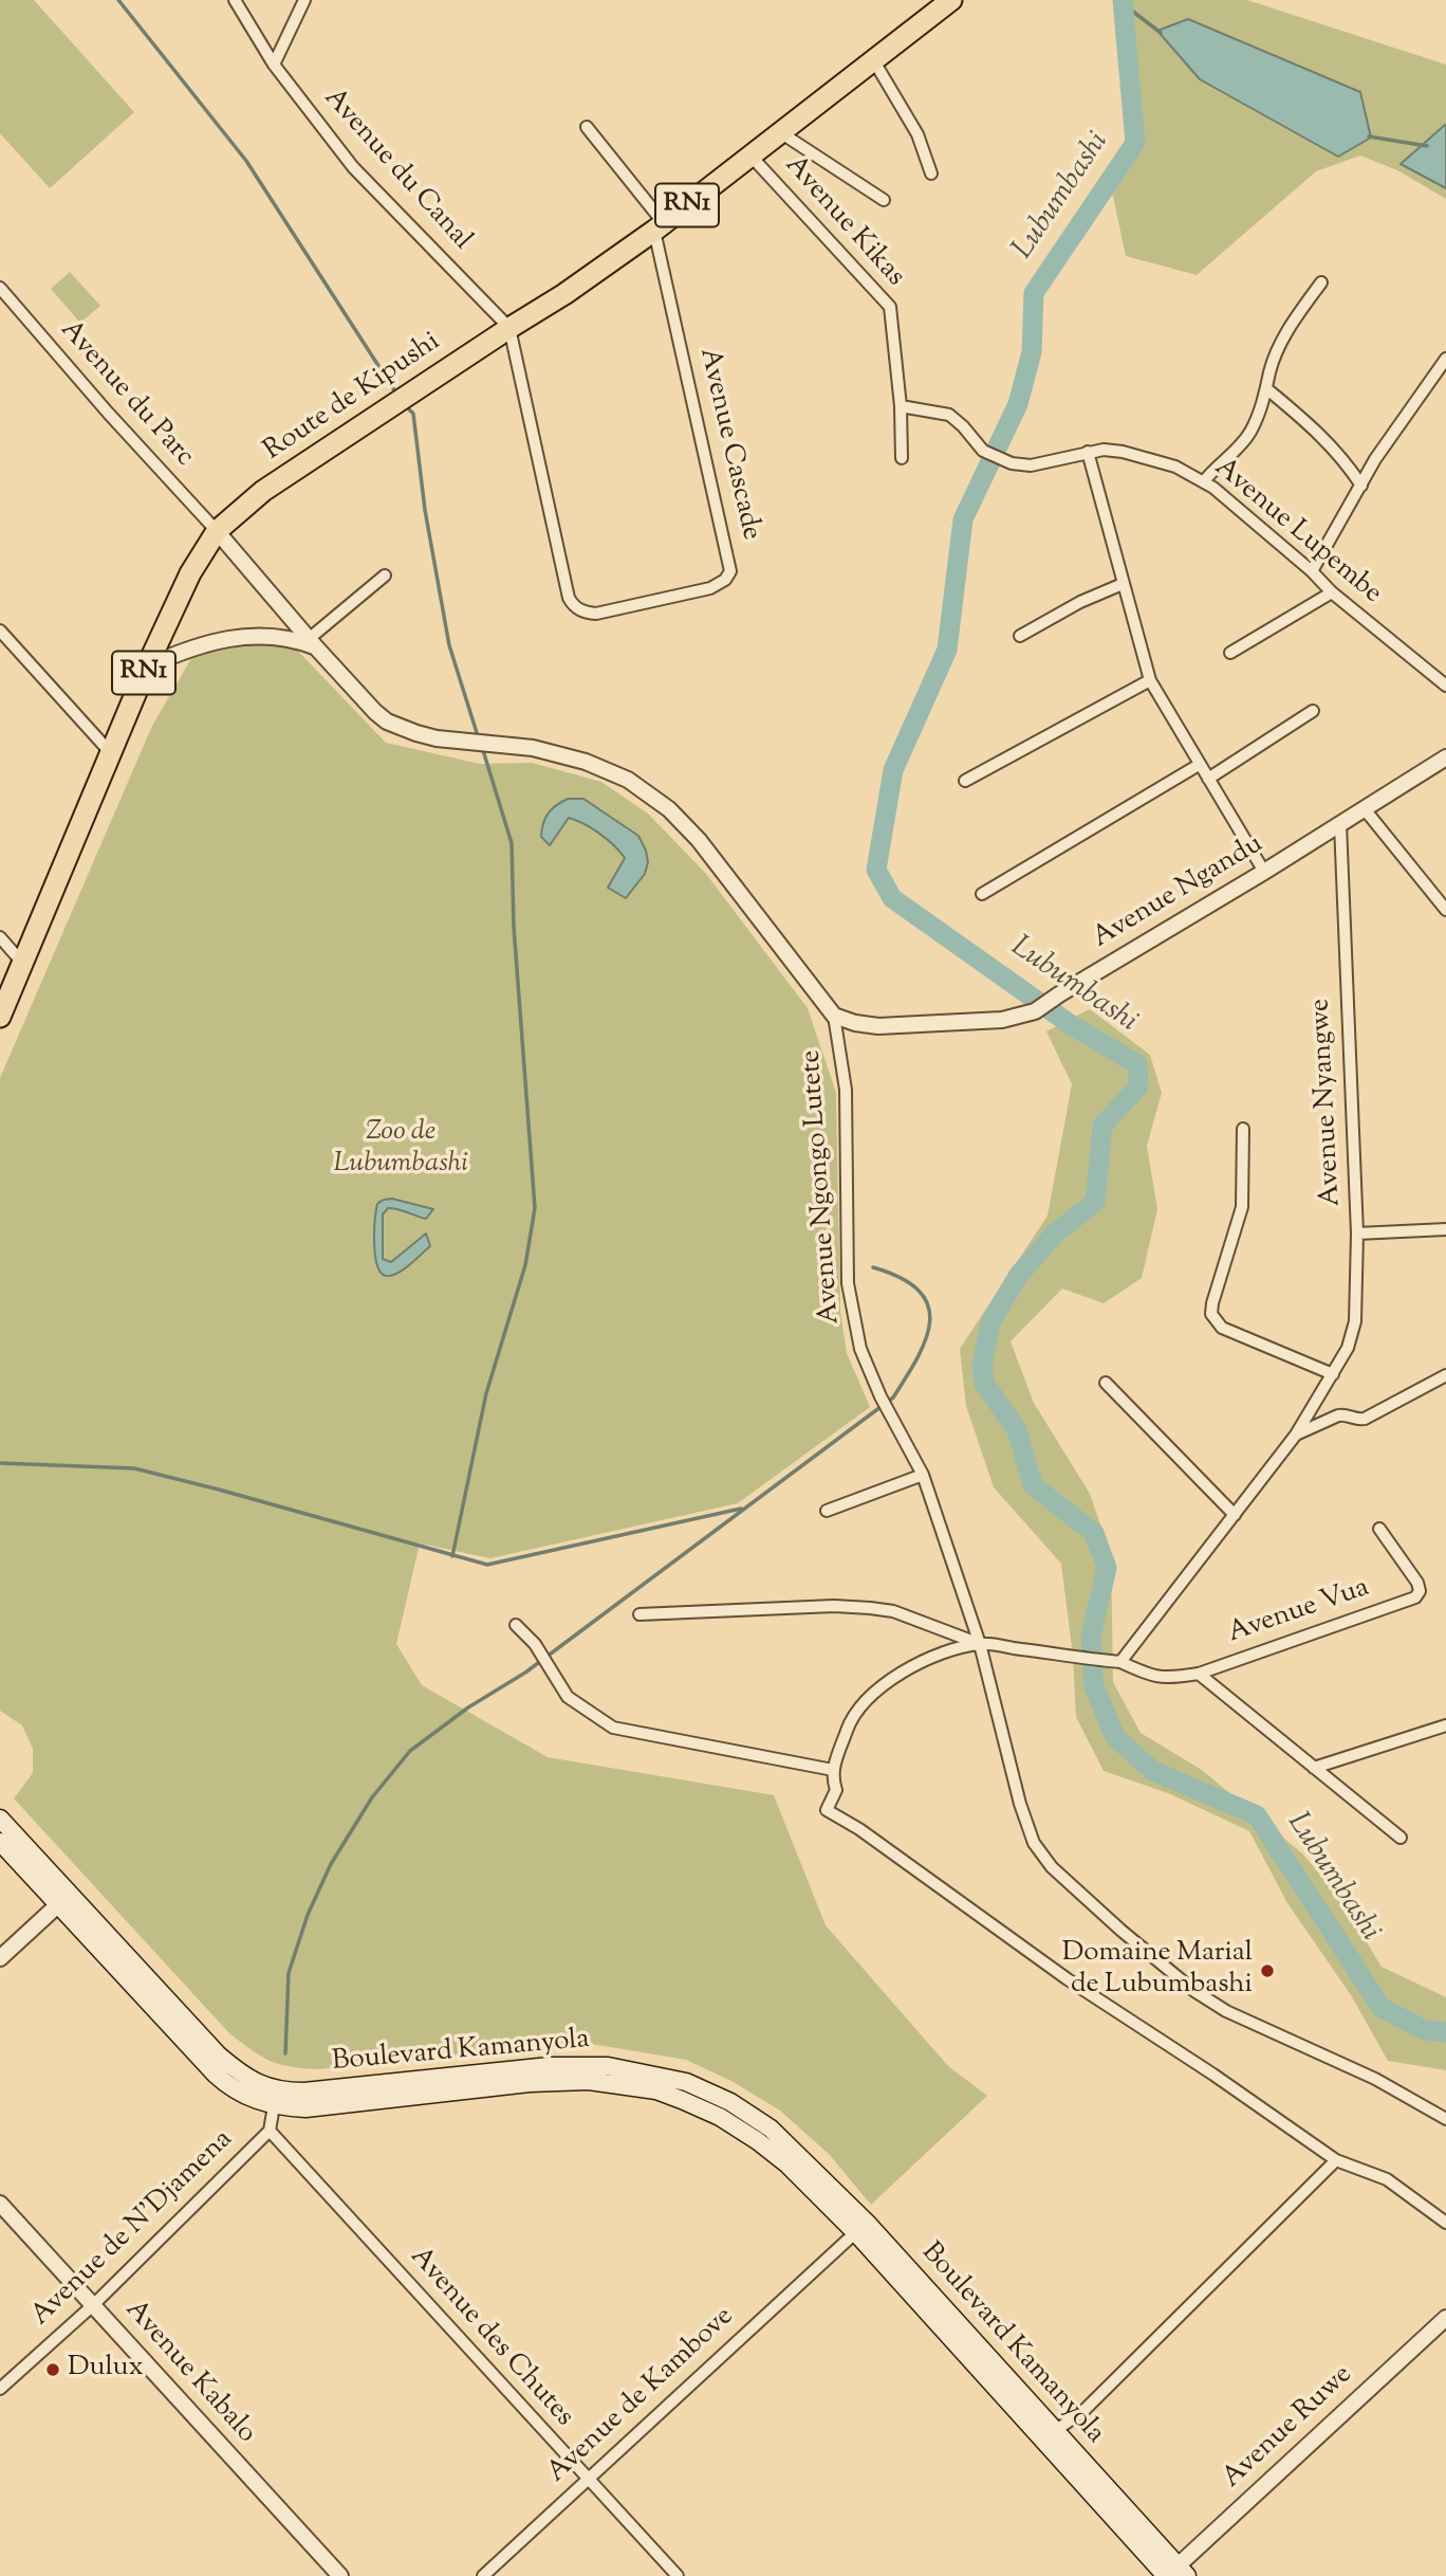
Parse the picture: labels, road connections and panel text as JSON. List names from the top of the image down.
{
  "streets": {
    "highway": ["RN1", "Route de Kipushi"],
    "main road": ["Boulevard Kamanyola"],
    "street": [
      "Avenue du Canal",
      "Avenue Kikas",
      "Avenue du Parc",
      "Avenue Cascade",
      "Avenue Lupembe",
      "Avenue Ngandu",
      "Avenue Nyangwe",
      "Avenue Ngongo Lutete",
      "Avenue Vua",
      "Avenue de N'Djamena",
      "Avenue des Chutes",
      "Avenue Kabalo",
      "Avenue de Kambove",
      "Avenue Ruwe"
    ]
  },
  "crossings": [
    ["Avenue du Canal", "Route de Kipushi"],
    ["Avenue du Canal", "Avenue Cascade"],
    ["Avenue Kikas", "Route de Kipushi"],
    ["Avenue Kikas", "Avenue Lupembe"],
    ["Avenue du Parc", "Route de Kipushi"],
    ["Avenue du Parc", "Avenue Ngongo Lutete"],
    ["Route de Kipushi", "Avenue Cascade"],
    ["Route de Kipushi", "Avenue Ngongo Lutete"],
    ["Avenue Ngandu", "Avenue Nyangwe"],
    ["Avenue Ngandu", "Avenue Ngongo Lutete"],
    ["Avenue Nyangwe", "Avenue Vua"],
    ["Avenue Ngongo Lutete", "Avenue Vua"],
    ["Boulevard Kamanyola", "Avenue de N'Djamena"],
    ["Boulevard Kamanyola", "Avenue de Kambove"],
    ["Boulevard Kamanyola", "Avenue Ruwe"],
    ["Avenue de N'Djamena", "Avenue des Chutes"],
    ["Avenue de N'Djamena", "Avenue Kabalo"],
    ["Avenue des Chutes", "Avenue de Kambove"]
  ],
  "water": ["Lubumbashi"],
  "parks": ["Zoo de Lubumbashi"],
  "places": ["Domaine Marial de Lubumbashi", "Dulux"]
}
